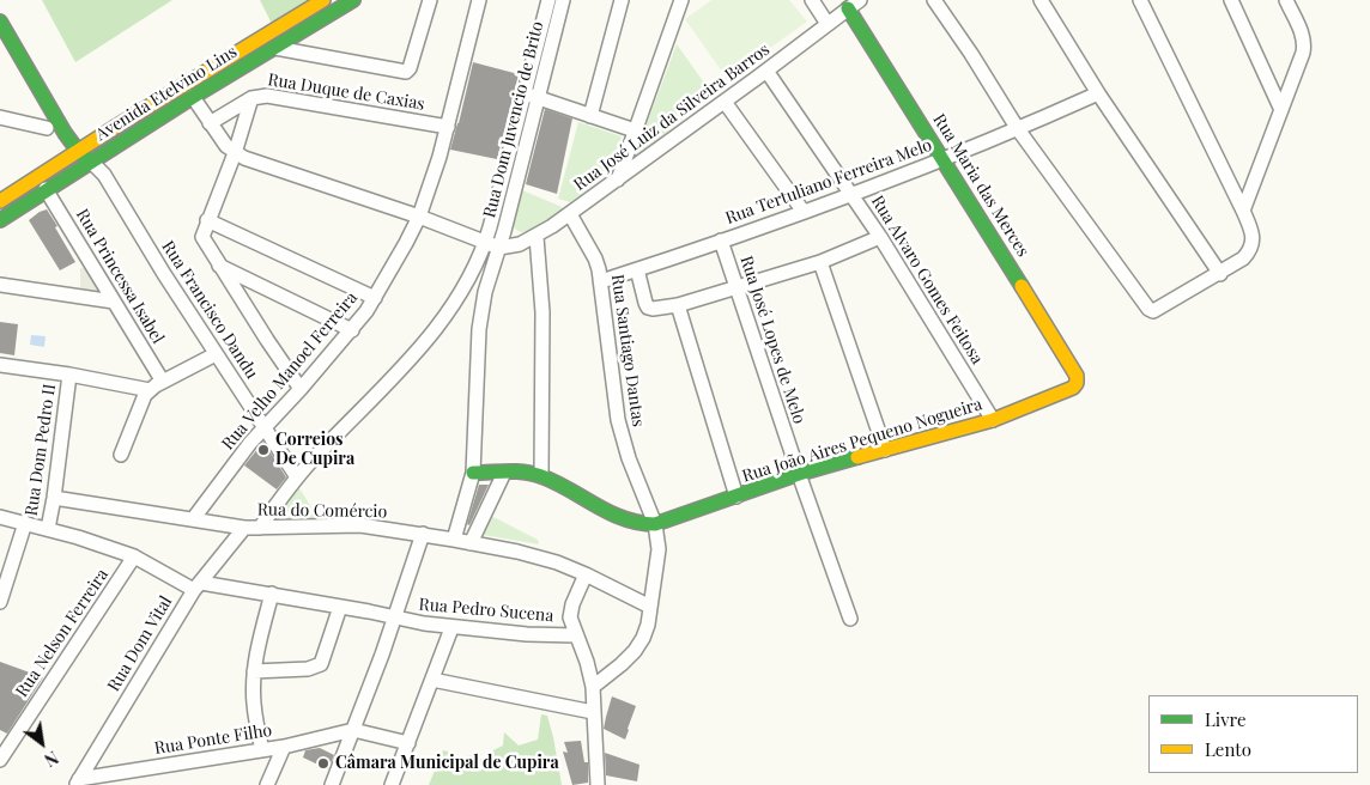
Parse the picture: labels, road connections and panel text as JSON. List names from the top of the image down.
{
  "streets": {
    "street": [
      "Rua Duque de Caxias",
      "Avenida Etelvino Lins",
      "Rua José Luiz da Silveira Barros",
      "Rua Dom Juvencio de Brito",
      "Rua Tertuliano Ferreira Melo",
      "Rua Maria das Merces",
      "Rua Princessa Isabel",
      "Rua Alvaro Gomes Feitosa",
      "Rua Francisco Dandu",
      "Rua José Lopes de Melo",
      "Rua Santiago Dantas",
      "Rua Velho Manoel Ferreira",
      "Rua João Aires Pequeno Nogueira",
      "Rua Dom Pedro II",
      "Rua do Comércio",
      "Rua Pedro Sucena",
      "Rua Nelson Ferreira",
      "Rua Dom Vital",
      "Rua Ponte Filho"
    ]
  },
  "crossings": [
    ["Rua Duque de Caxias", "Rua Velho Manoel Ferreira"],
    ["Avenida Etelvino Lins", "Rua Princessa Isabel"],
    ["Avenida Etelvino Lins", "Rua Francisco Dandu"],
    ["Rua José Luiz da Silveira Barros", "Rua Dom Juvencio de Brito"],
    ["Rua José Luiz da Silveira Barros", "Rua Maria das Merces"],
    ["Rua José Luiz da Silveira Barros", "Rua Alvaro Gomes Feitosa"],
    ["Rua José Luiz da Silveira Barros", "Rua Santiago Dantas"],
    ["Rua Tertuliano Ferreira Melo", "Rua Maria das Merces"],
    ["Rua Tertuliano Ferreira Melo", "Rua Alvaro Gomes Feitosa"],
    ["Rua Tertuliano Ferreira Melo", "Rua José Lopes de Melo"],
    ["Rua Tertuliano Ferreira Melo", "Rua Santiago Dantas"],
    ["Rua Maria das Merces", "Rua João Aires Pequeno Nogueira"],
    ["Rua Alvaro Gomes Feitosa", "Rua João Aires Pequeno Nogueira"],
    ["Rua Francisco Dandu", "Rua Velho Manoel Ferreira"],
    ["Rua José Lopes de Melo", "Rua João Aires Pequeno Nogueira"],
    ["Rua Santiago Dantas", "Rua João Aires Pequeno Nogueira"],
    ["Rua Santiago Dantas", "Rua do Comércio"],
    ["Rua Velho Manoel Ferreira", "Rua do Comércio"],
    ["Rua Dom Pedro II", "Rua do Comércio"],
    ["Rua Dom Pedro II", "Rua Pedro Sucena"],
    ["Rua do Comércio", "Rua Dom Vital"],
    ["Rua Pedro Sucena", "Rua Nelson Ferreira"],
    ["Rua Pedro Sucena", "Rua Dom Vital"],
    ["Rua Dom Vital", "Rua Ponte Filho"]
  ],
  "places": ["Correios De Cupira", "Câmara Municipal de Cupira"],
  "legend": ["Livre", "Lento"],
  "north": "bottom right"
}
